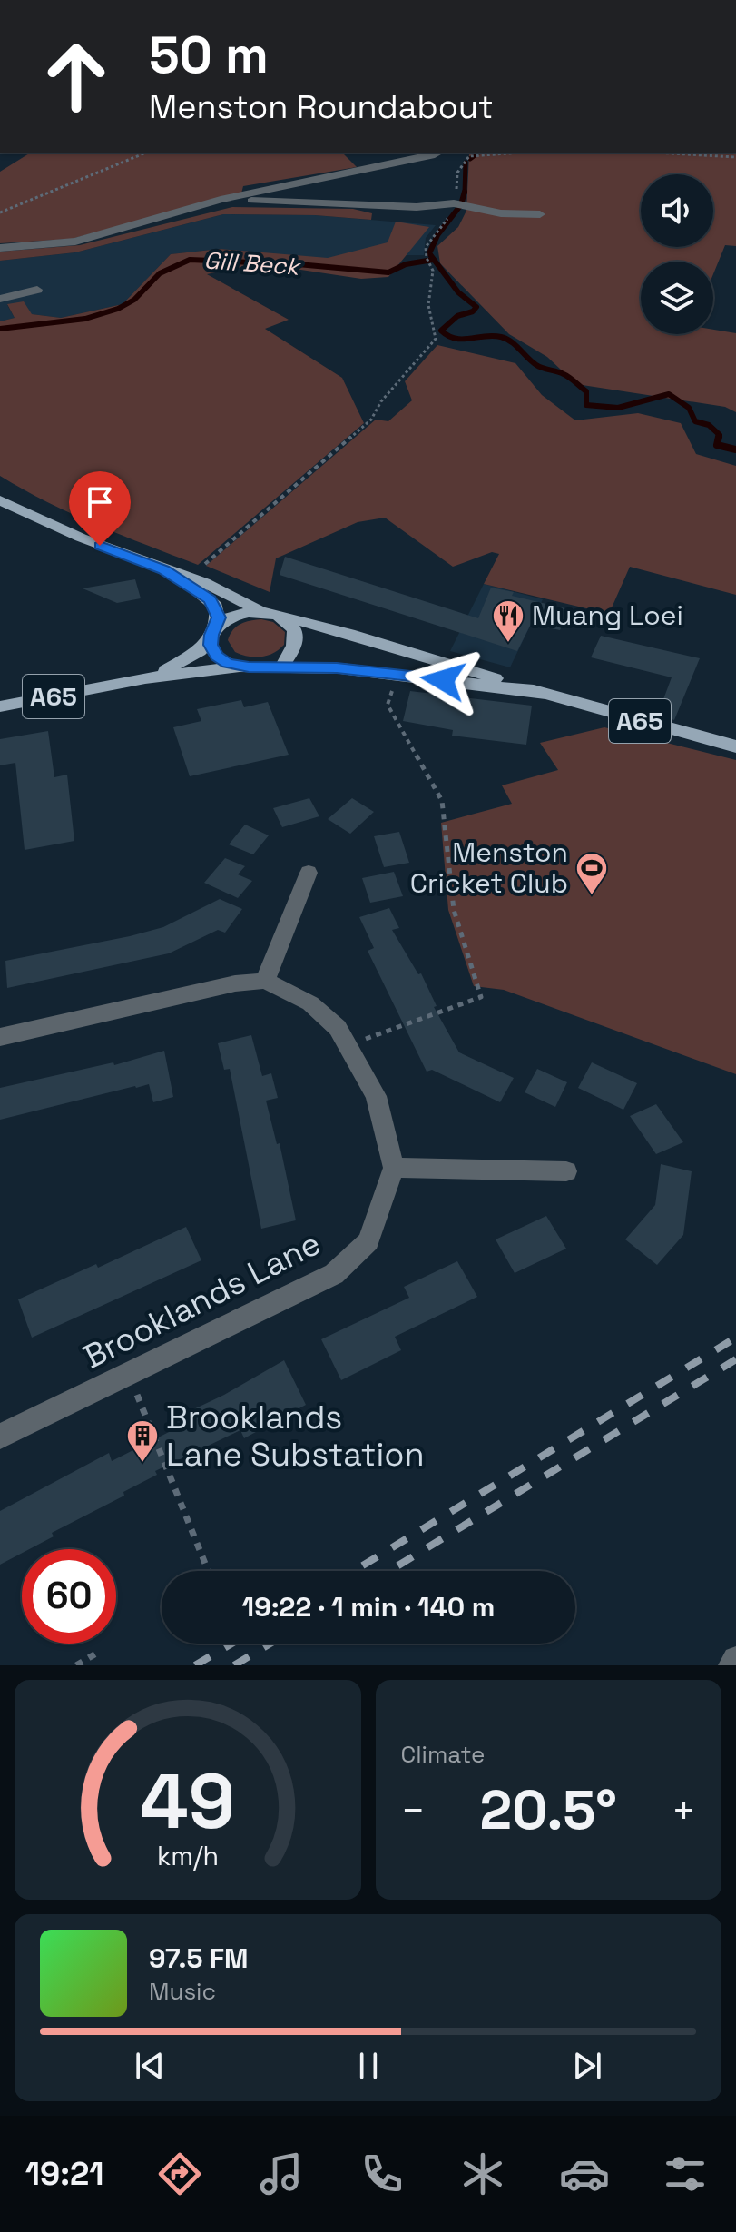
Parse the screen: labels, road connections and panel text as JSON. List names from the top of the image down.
{
  "streets": {
    "main road": ["A65"],
    "street": ["Brooklands Lane"]
  },
  "water": ["Gill Beck"],
  "places": {
    "restaurant": ["Muang Loei"],
    "sports": ["Menston Cricket Club"],
    "building": ["Brooklands Lane Substation"]
  },
  "page": {
    "turn": ["50 m", "Menston Roundabout"],
    "limit": "60",
    "trip": "19:22 · 1 min · 140 m",
    "tile": "Climate",
    "heat": ["−", "20.5°", "+"],
    "song": ["97.5 FM", "Music"],
    "tabs": "19:21",
    "gauge": ["49", "km/h"]
  }
}
